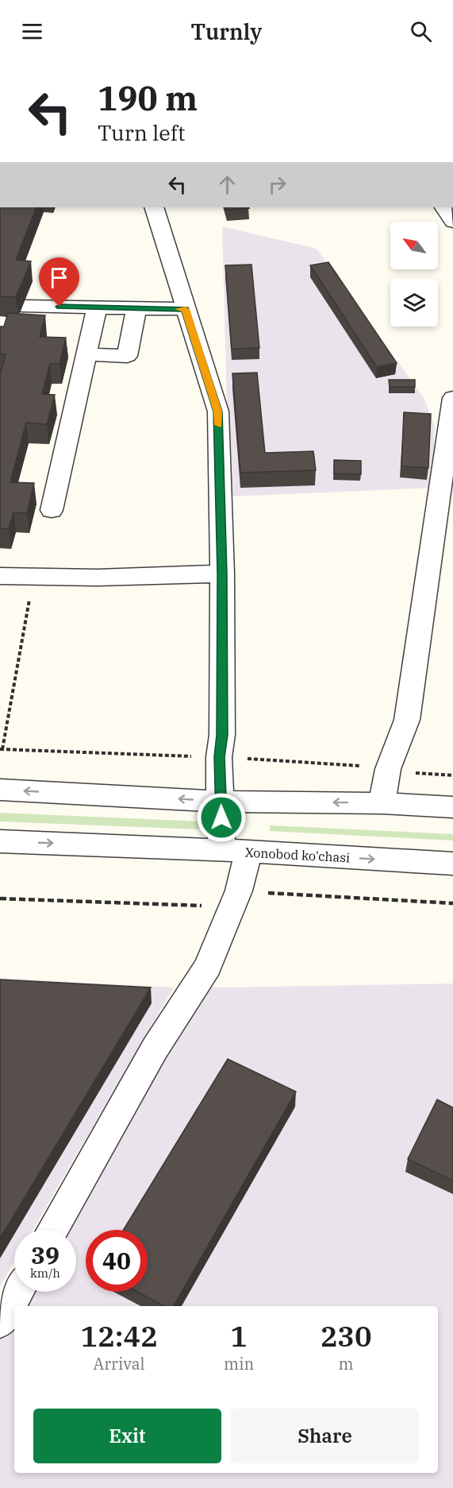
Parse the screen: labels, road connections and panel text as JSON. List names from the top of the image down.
{
  "streets": {
    "street": ["Xonobod ko'chasi"]
  },
  "north": "top left",
  "page": {
    "header": "Turnly",
    "turn": ["190 m", "Turn left"],
    "speed": "39 km/h",
    "limit": "40",
    "eta": [
      "12:42",
      "Arrival",
      "1",
      "min",
      "230",
      "m"
    ],
    "buttons": ["Exit", "Share"]
  }
}
